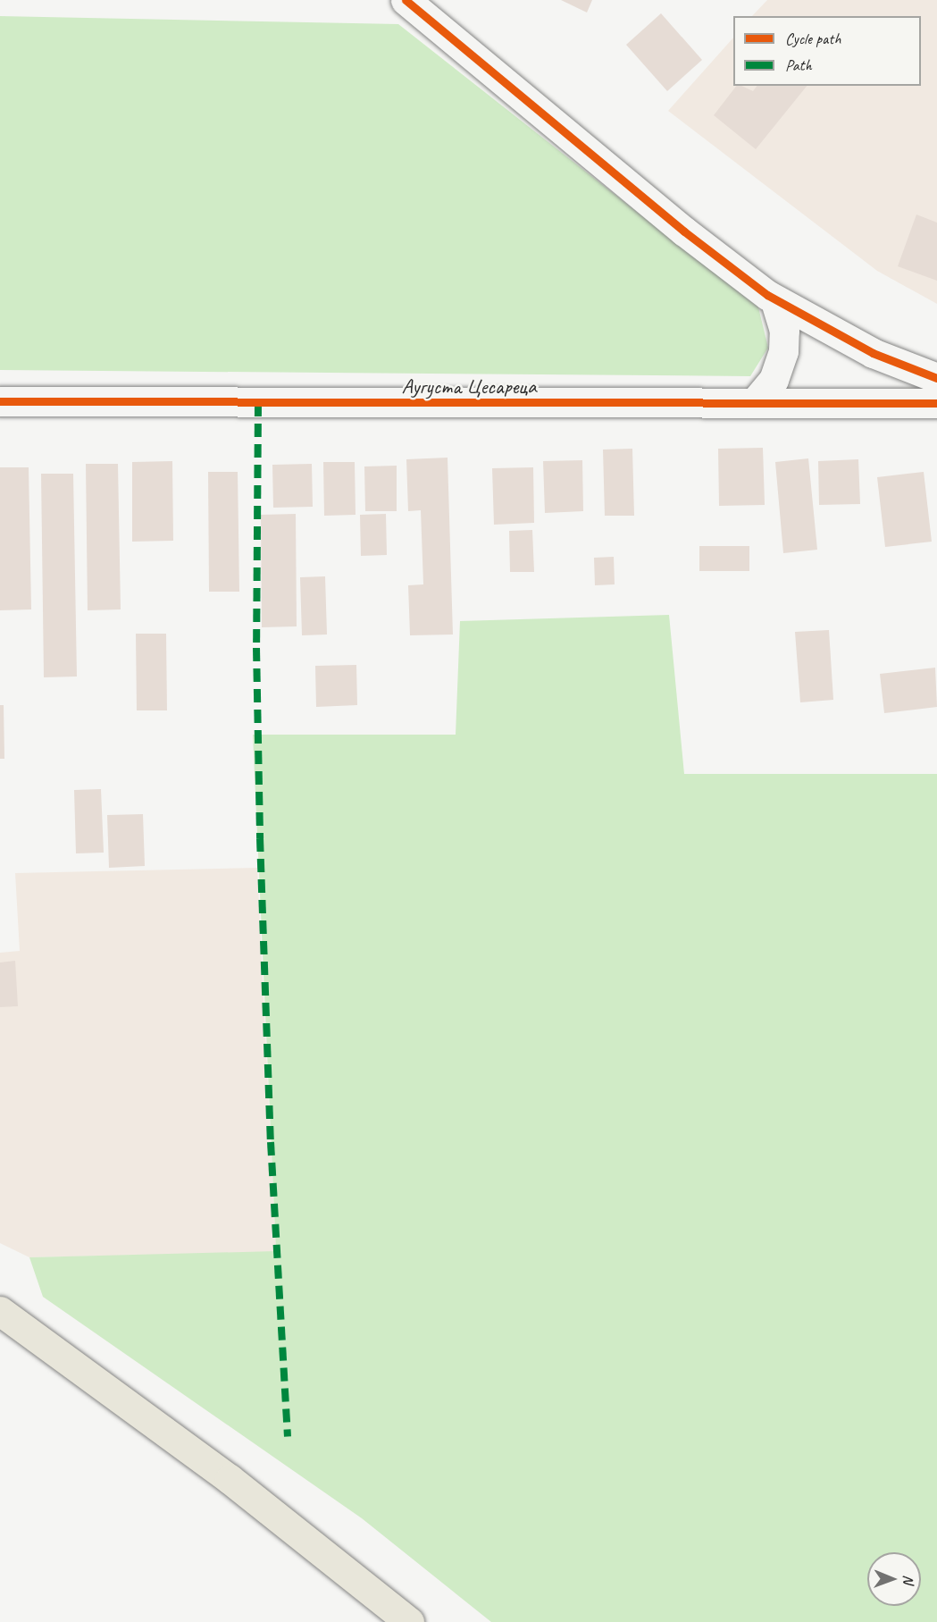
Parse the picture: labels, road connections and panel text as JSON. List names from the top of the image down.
{
  "streets": {
    "street": ["Аугуста Цесареца"]
  },
  "legend": ["Cycle path", "Path"],
  "north": "right"
}
